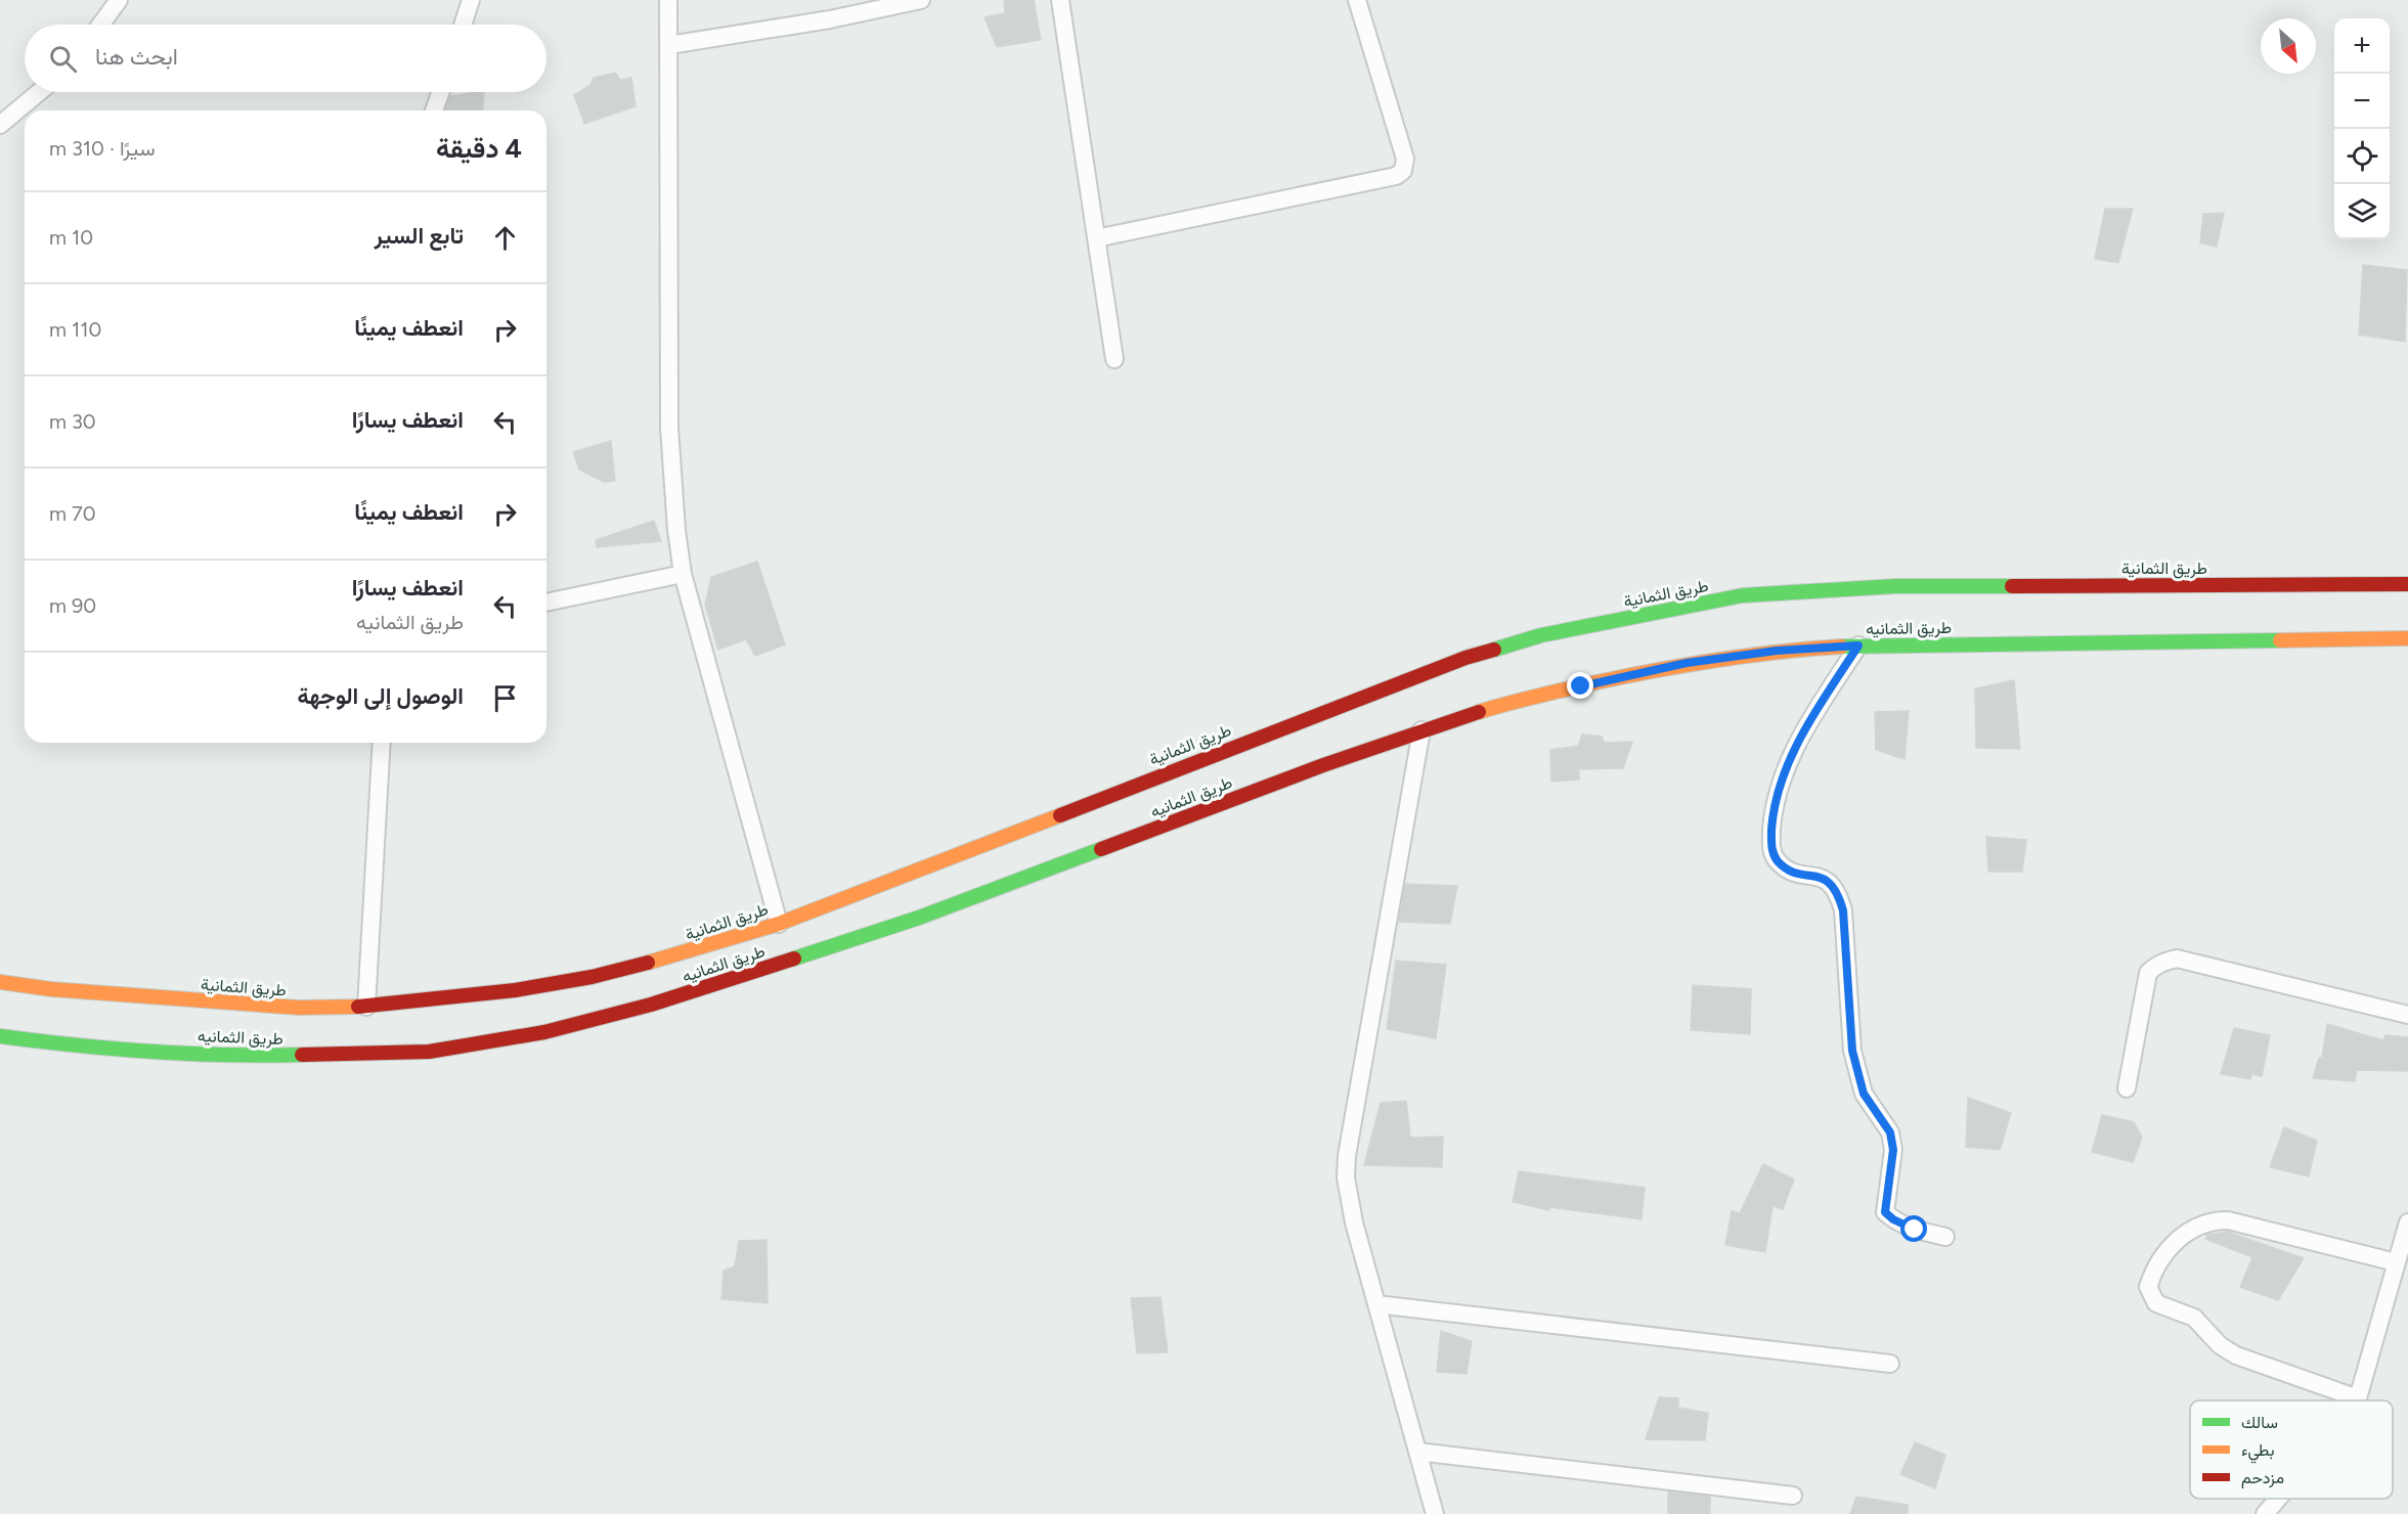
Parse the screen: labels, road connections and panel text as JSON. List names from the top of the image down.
{
  "streets": {
    "street": ["طريق الثمانية", "طريق الثمانيه"]
  },
  "legend": ["سالك", "بطيء", "مزدحم"],
  "north": "bottom right",
  "page": {
    "map_buttons": ["+", "−"],
    "search": "ابحث هنا",
    "heading": ["4 دقيقة", "سيرًا · 310 m"],
    "list": [
      ["تابع السير", "10 m"],
      ["انعطف يمينًا", "110 m"],
      ["انعطف يسارًا", "30 m"],
      ["انعطف يمينًا", "70 m"],
      ["انعطف يسارًا", "طريق الثمانيه", "90 m"],
      "الوصول إلى الوجهة"
    ]
  }
}
